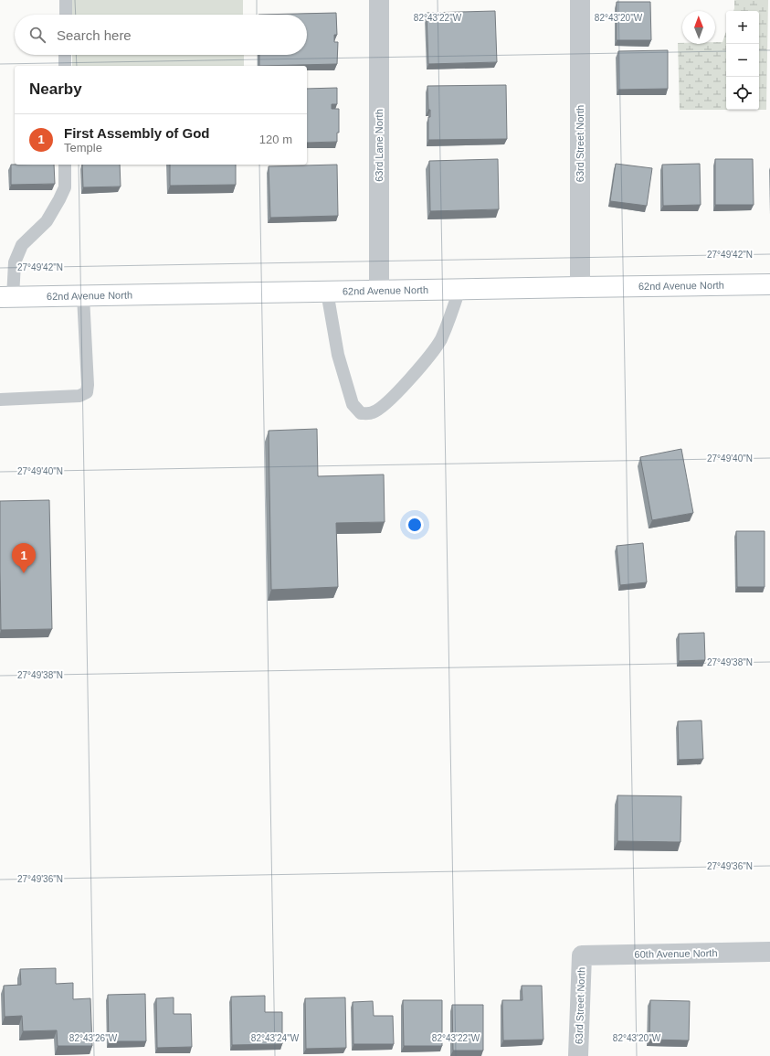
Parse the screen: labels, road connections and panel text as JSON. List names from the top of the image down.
{
  "streets": {
    "street": [
      "63rd Street North",
      "63rd Lane North",
      "62nd Avenue North",
      "60th Avenue North"
    ]
  },
  "crossings": [
    ["63rd Street North", "62nd Avenue North"],
    ["63rd Street North", "60th Avenue North"],
    ["63rd Lane North", "62nd Avenue North"]
  ],
  "north": "top",
  "page": {
    "map_buttons": ["+", "−"],
    "search": "Search here",
    "heading": "Nearby",
    "list": [
      {
        "mark": "1",
        "name": "First Assembly of God",
        "note": "Temple",
        "value": "120 m"
      }
    ],
    "pins": "1"
  },
  "coordinates": [
    "82°43'22\"W",
    "82°43'20\"W",
    "27°49'42\"N",
    "27°49'40\"N",
    "27°49'38\"N",
    "27°49'36\"N",
    "82°43'26\"W",
    "82°43'24\"W"
  ]
}
